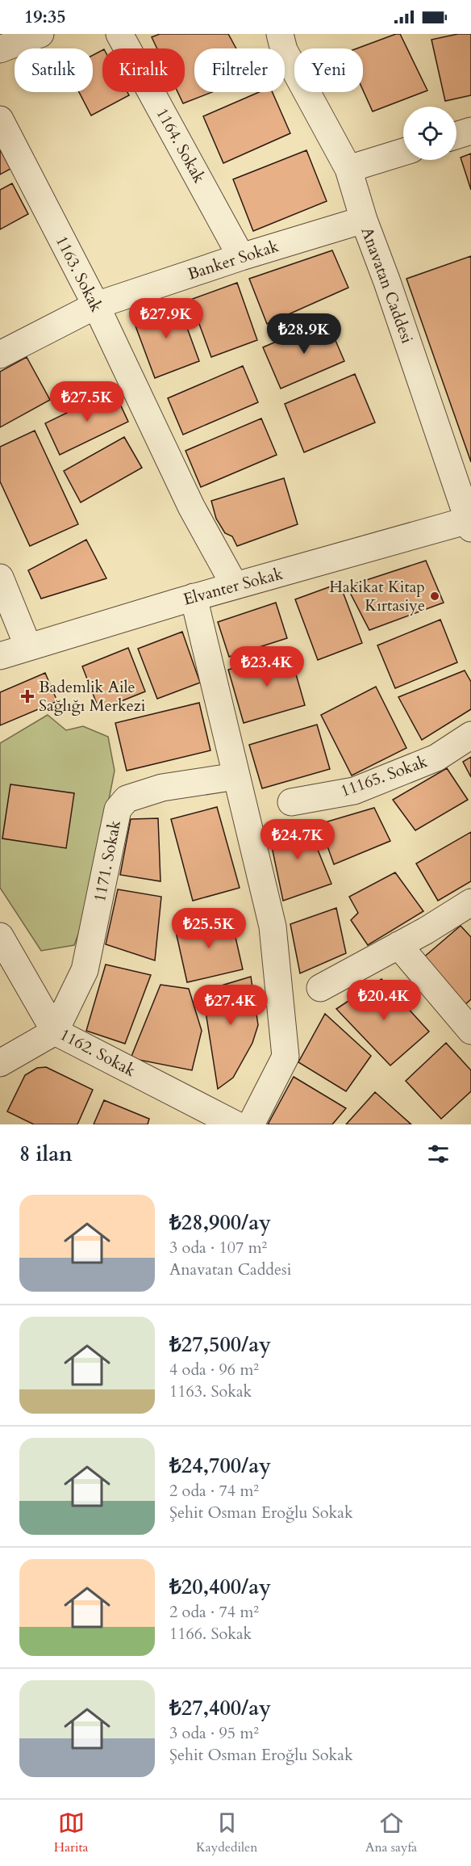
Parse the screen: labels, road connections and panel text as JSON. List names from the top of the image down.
{
  "streets": {
    "street": [
      "1164. Sokak",
      "Banker Sokak",
      "1163. Sokak",
      "Anavatan Caddesi",
      "Elvanter Sokak",
      "11165. Sokak",
      "1171. Sokak",
      "1162. Sokak"
    ]
  },
  "crossings": [
    ["1164. Sokak", "Banker Sokak"],
    ["Banker Sokak", "1163. Sokak"],
    ["Banker Sokak", "Anavatan Caddesi"],
    ["1163. Sokak", "Elvanter Sokak"],
    ["Anavatan Caddesi", "Elvanter Sokak"],
    ["1171. Sokak", "1162. Sokak"]
  ],
  "places": {
    "other": ["Hakikat Kitap Kırtasiye"],
    "health": ["Bademlik Aile Sağlığı Merkezi"]
  },
  "page": {
    "status": "19:35",
    "chip": [
      "Satılık",
      "Kiralık",
      "Filtreler",
      "Yeni"
    ],
    "price": [
      "₺27.9K",
      "₺28.9K",
      "₺27.5K",
      "₺23.4K",
      "₺24.7K",
      "₺25.5K",
      "₺20.4K",
      "₺27.4K"
    ],
    "heading": "8 ilan",
    "list": [
      {
        "name": "₺28,900/ay",
        "note": "3 oda · 107 m² · Anavatan Caddesi"
      },
      {
        "name": "₺27,500/ay",
        "note": "4 oda · 96 m² · 1163. Sokak"
      },
      {
        "name": "₺24,700/ay",
        "note": "2 oda · 74 m² · Şehit Osman Eroğlu Sokak"
      },
      {
        "name": "₺20,400/ay",
        "note": "2 oda · 74 m² · 1166. Sokak"
      },
      {
        "name": "₺27,400/ay",
        "note": "3 oda · 95 m² · Şehit Osman Eroğlu Sokak"
      }
    ],
    "tabs": ["Harita", "Kaydedilen", "Ana sayfa"]
  }
}
